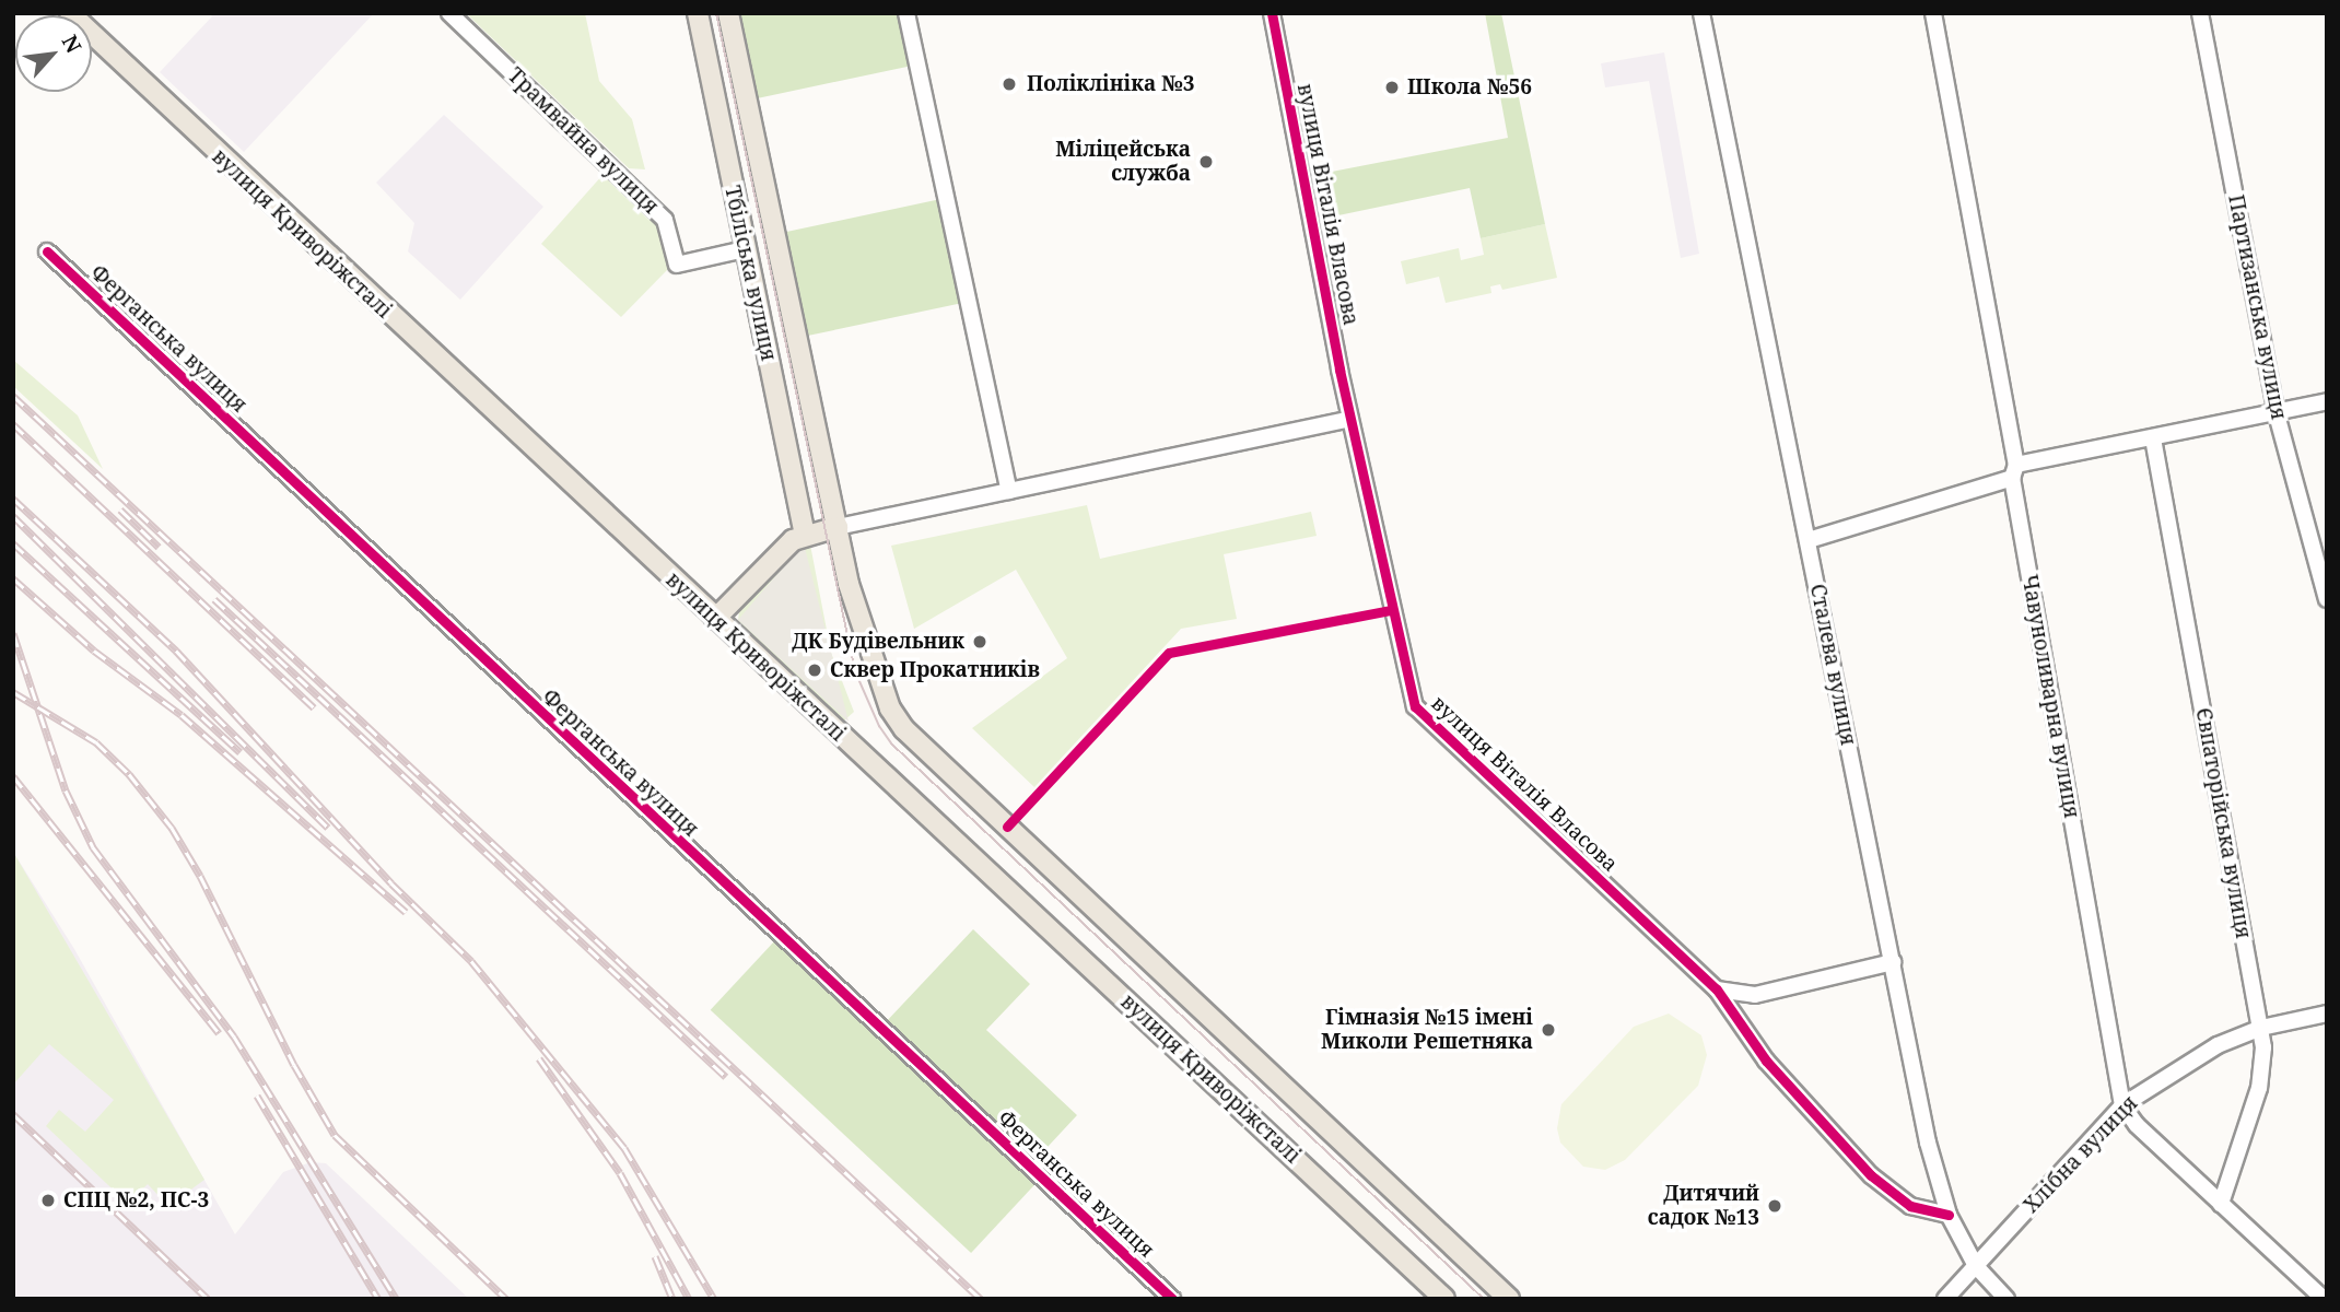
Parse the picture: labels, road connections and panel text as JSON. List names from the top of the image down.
{
  "streets": {
    "main road": ["вулиця Криворіжсталі", "Тбіліська вулиця"],
    "street": [
      "Трамвайна вулиця",
      "вулиця Віталія Власова",
      "Партизанська вулиця",
      "Ферганська вулиця",
      "Сталева вулиця",
      "Чавуноливарна вулиця",
      "Євпаторійська вулиця",
      "Хлібна вулиця"
    ]
  },
  "crossings": [
    ["Трамвайна вулиця", "Тбіліська вулиця"],
    ["вулиця Віталія Власова", "Сталева вулиця"],
    ["Сталева вулиця", "Хлібна вулиця"],
    ["Чавуноливарна вулиця", "Євпаторійська вулиця"],
    ["Чавуноливарна вулиця", "Хлібна вулиця"],
    ["Євпаторійська вулиця", "Хлібна вулиця"]
  ],
  "places": [
    "Поліклініка №3",
    "Школа №56",
    "Міліцейська служба",
    "ДК Будівельник",
    "Сквер Прокатників",
    "Гімназія №15 імені Миколи Решетняка",
    "СПЦ №2, ПС-3",
    "Дитячий садок №13"
  ],
  "north": "top right"
}
